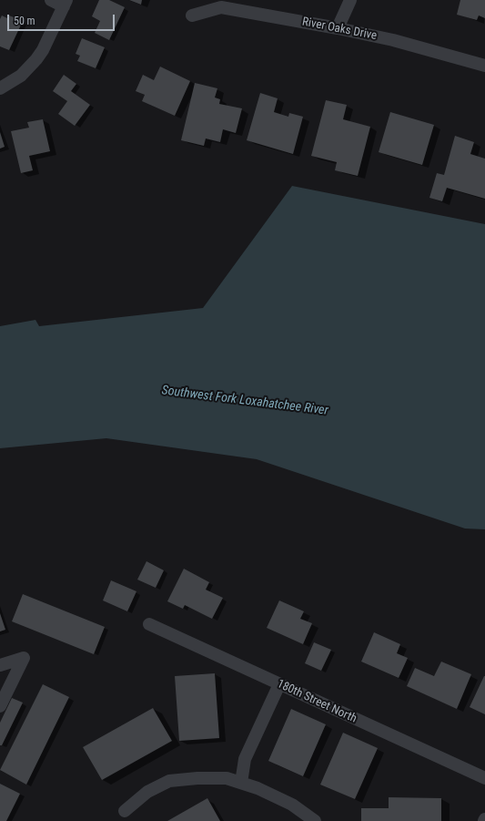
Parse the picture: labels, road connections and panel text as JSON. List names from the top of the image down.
{
  "streets": {
    "street": ["River Oaks Drive", "180th Street North"]
  },
  "water": ["Southwest Fork Loxahatchee River"],
  "scale_bar": "50 m"
}
